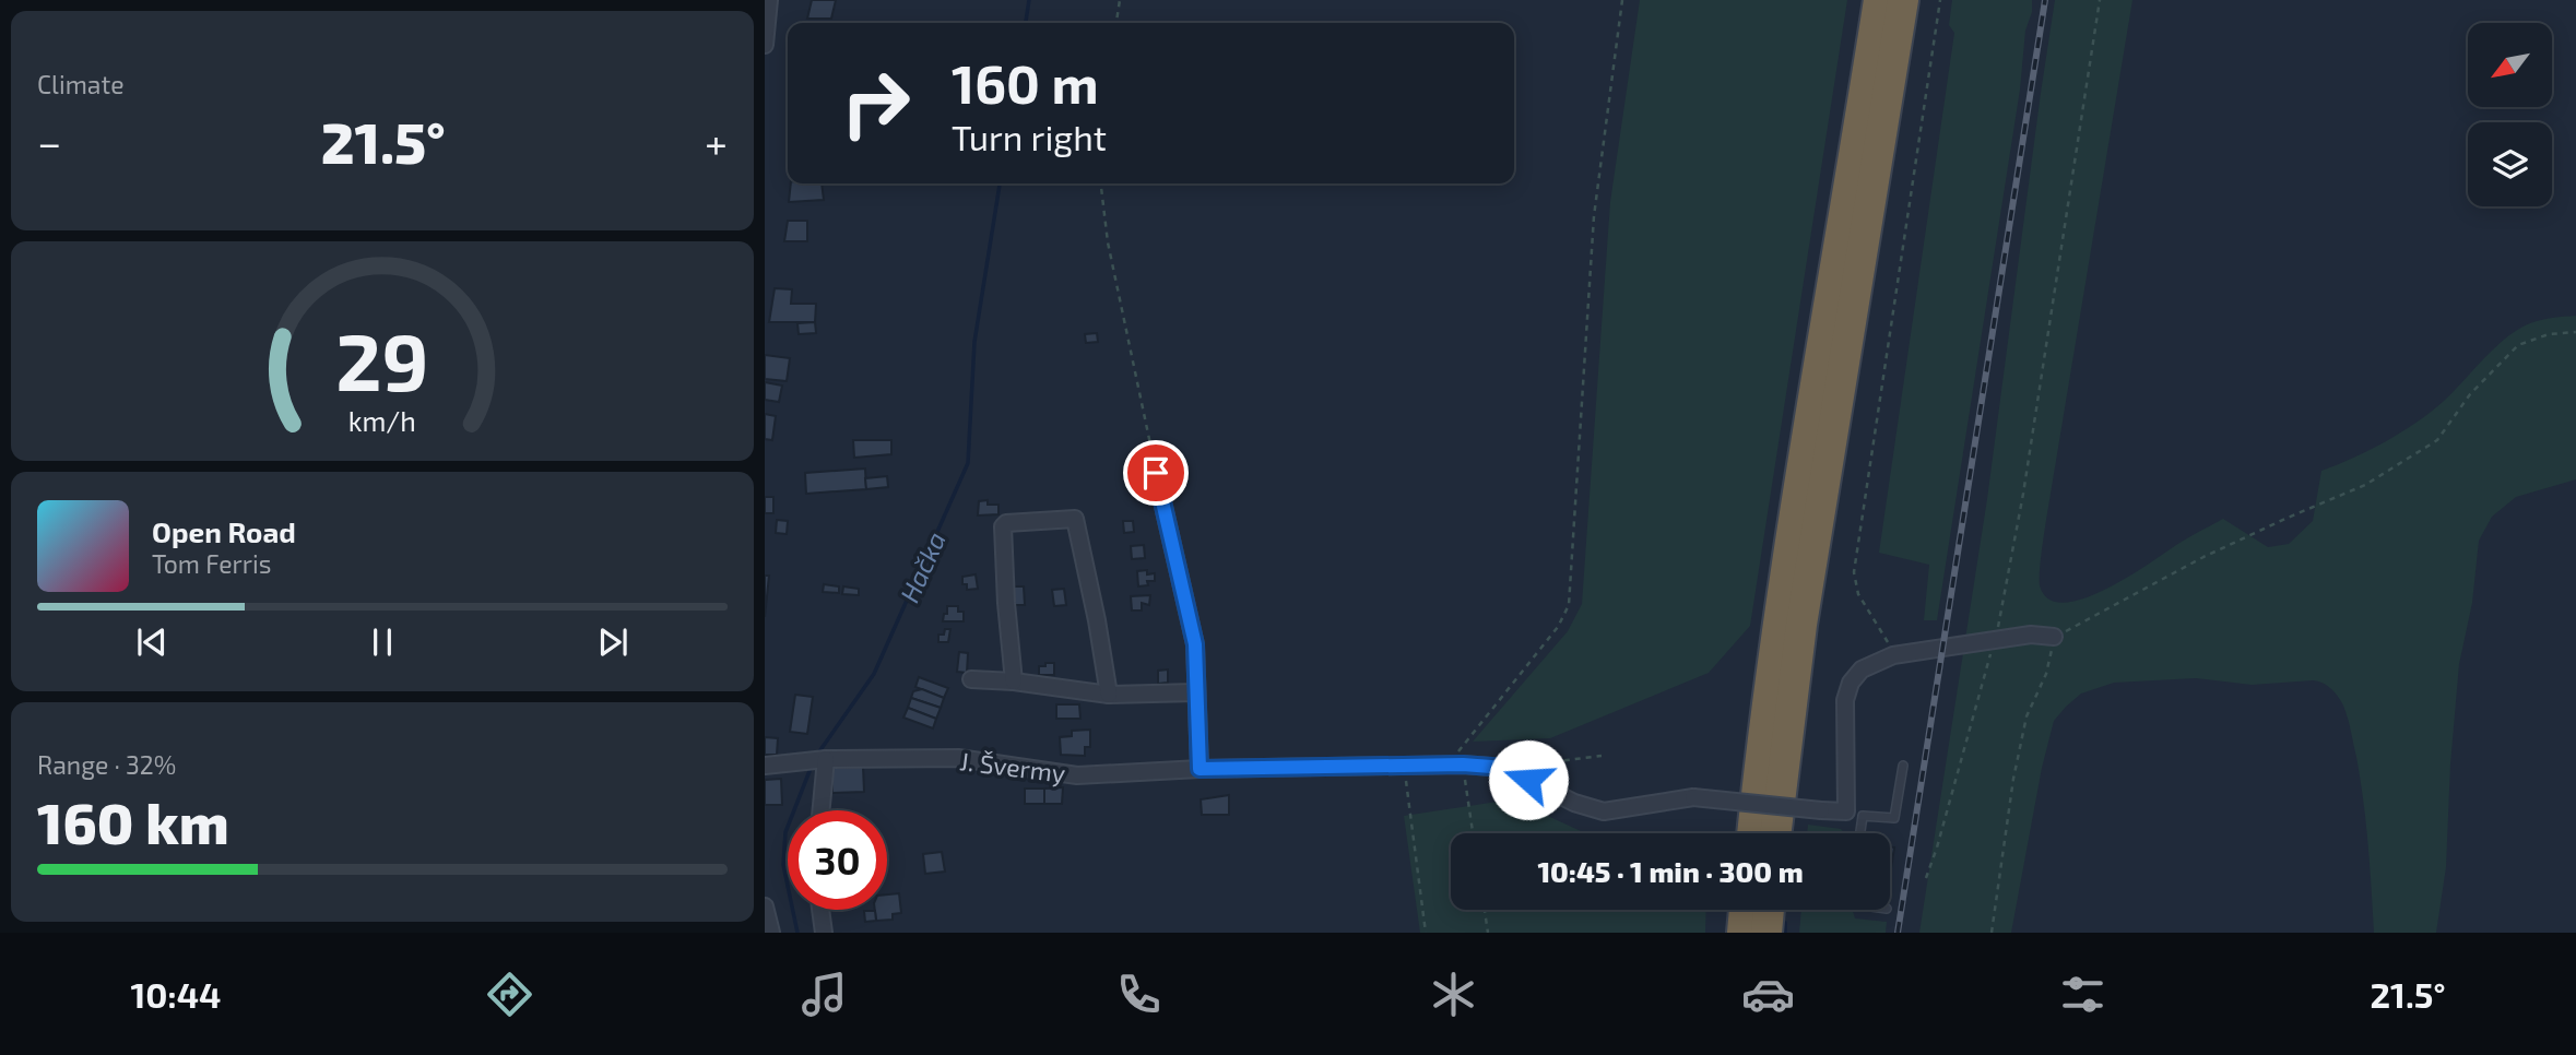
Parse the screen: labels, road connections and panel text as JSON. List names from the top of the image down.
{
  "streets": {
    "street": ["J. Švermy"]
  },
  "water": ["Hačka"],
  "north": "bottom left",
  "page": {
    "tile": [
      "Climate",
      ["Range · 32%", "160 km"]
    ],
    "turn": ["160 m", "Turn right"],
    "heat": ["−", "21.5°", "+"],
    "song": ["Open Road", "Tom Ferris"],
    "limit": "30",
    "trip": "10:45 · 1 min · 300 m",
    "tabs": ["10:44", "21.5°"],
    "gauge": ["29", "km/h"]
  }
}
